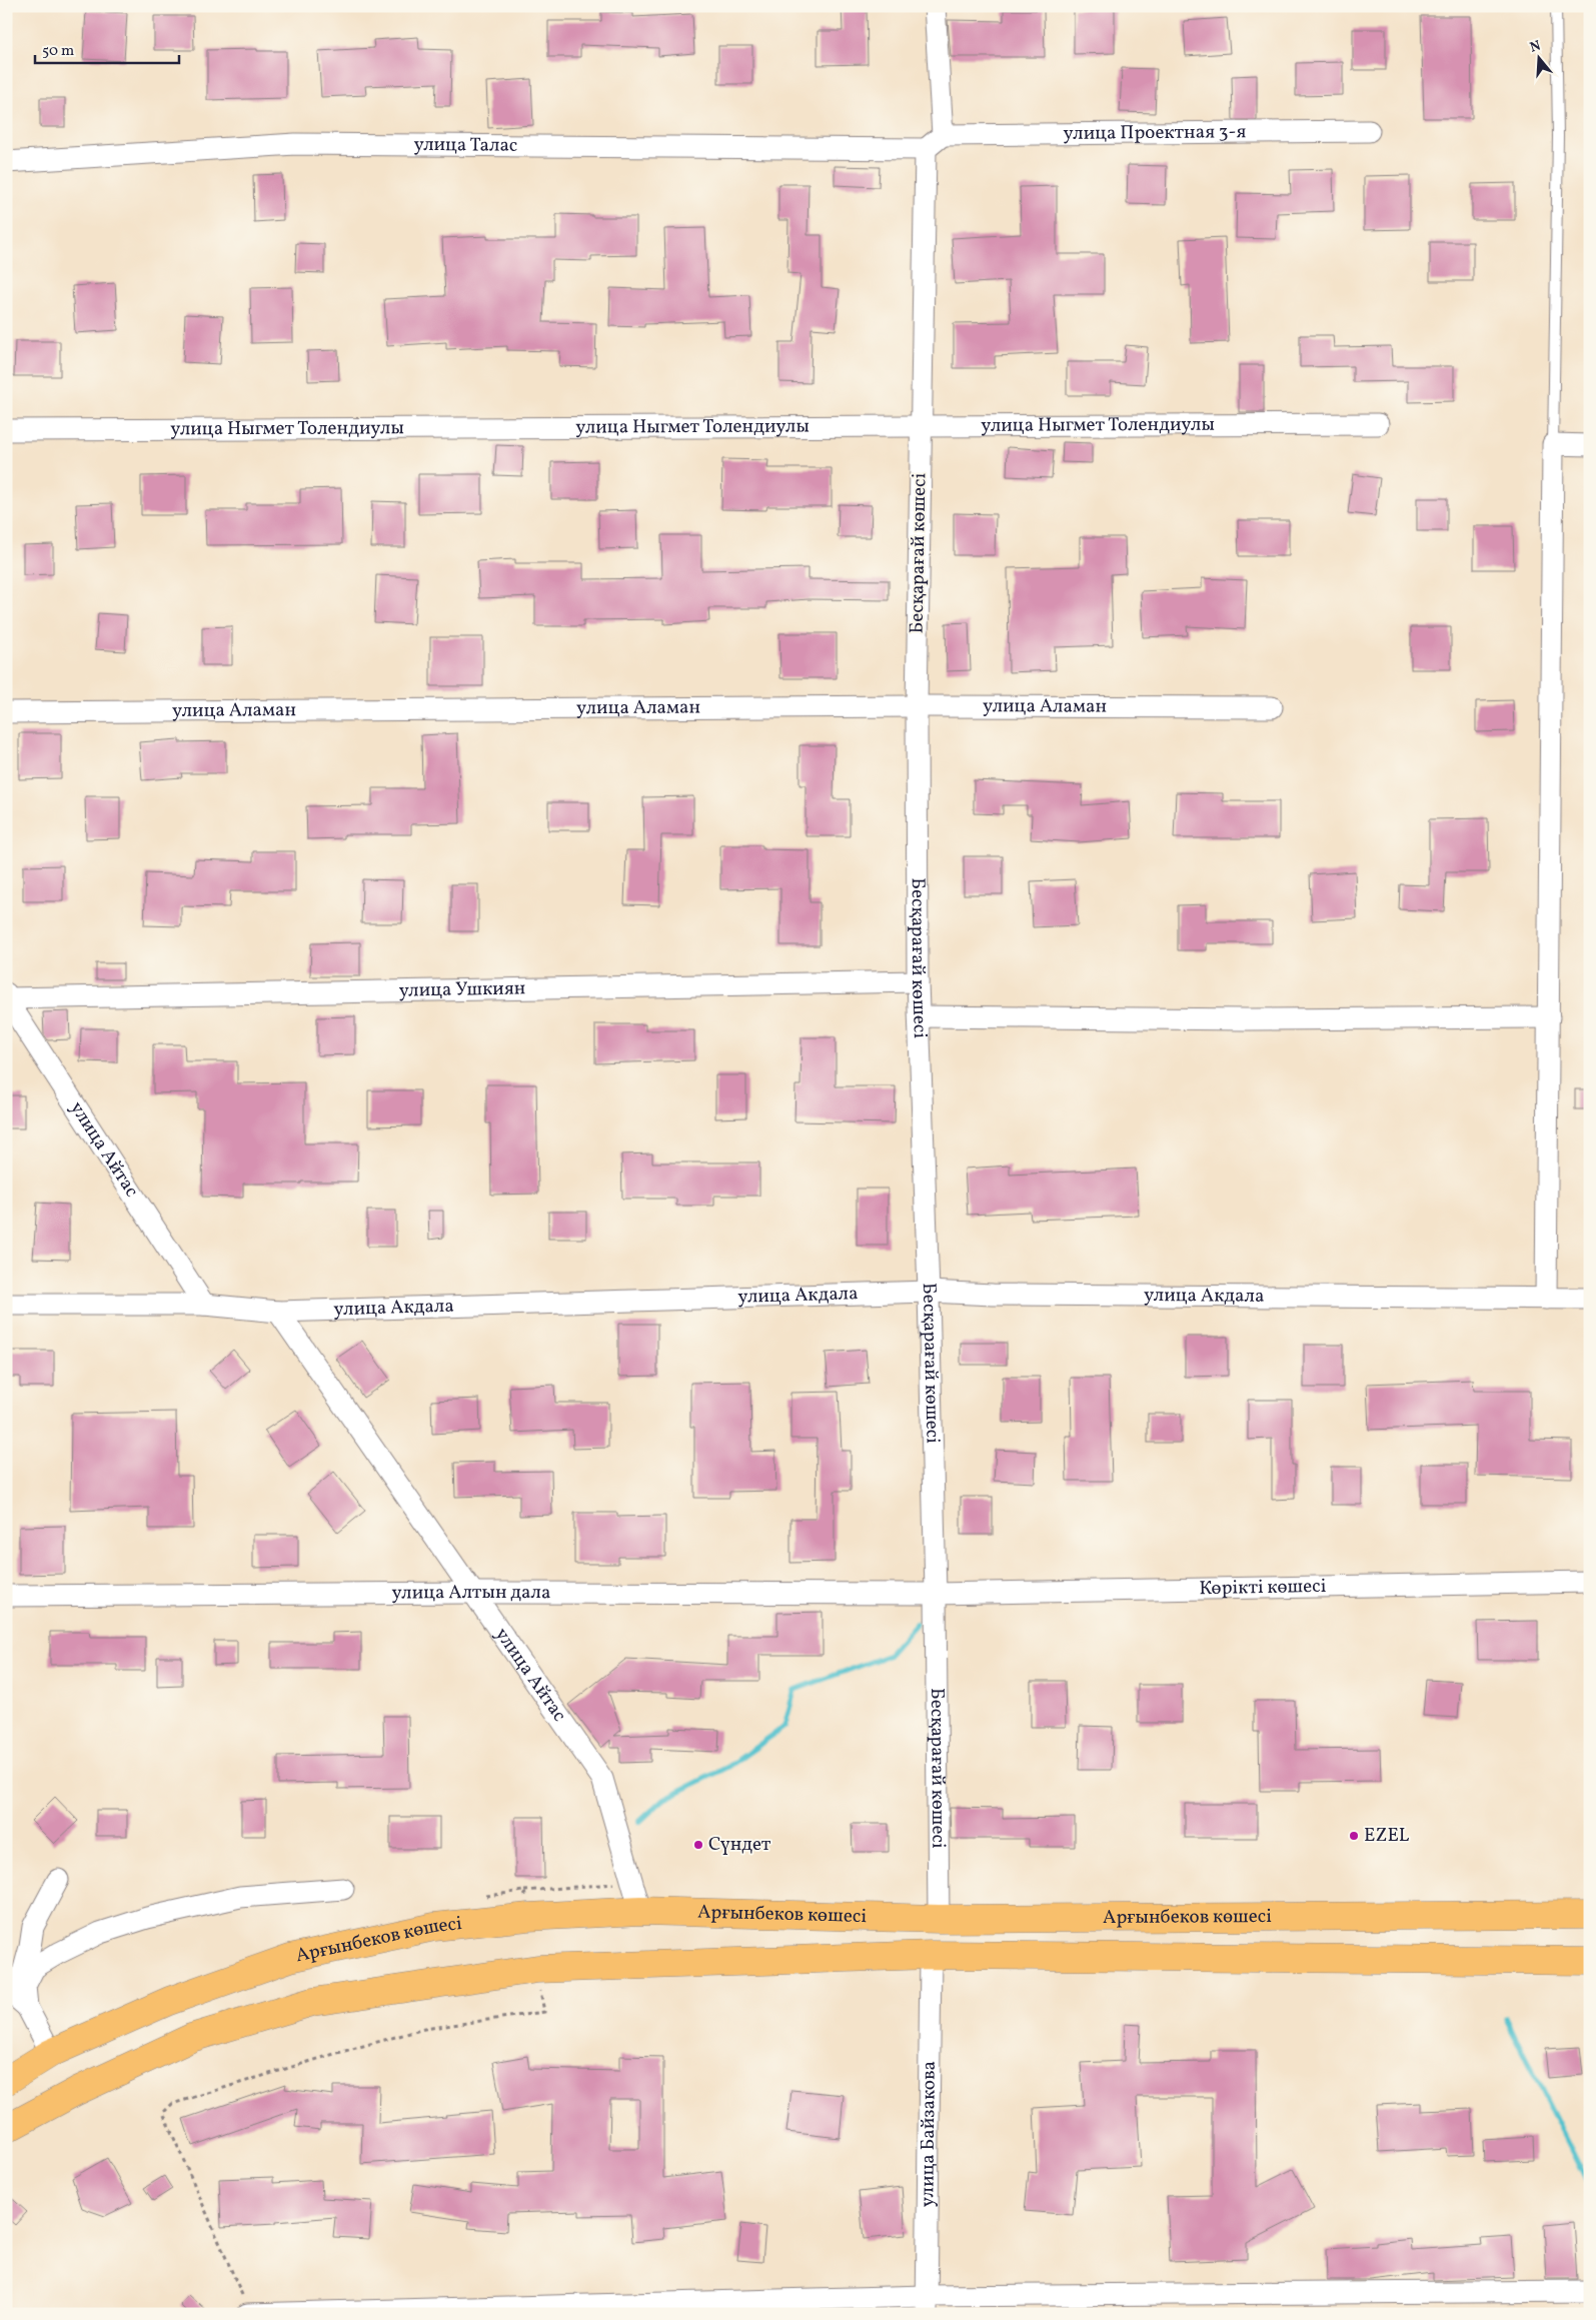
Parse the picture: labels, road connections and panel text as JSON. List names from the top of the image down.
{
  "streets": {
    "main road": ["Арғынбеков көшесі"],
    "street": [
      "улица Проектная 3-я",
      "улица Талас",
      "улица Ныгмет Толендиулы",
      "Бесқарағай көшесі",
      "улица Аламан",
      "улица Ушкиян",
      "улица Айтас",
      "улица Акдала",
      "Көрікті көшесі",
      "улица Алтын дала",
      "улица Байзакова"
    ]
  },
  "crossings": [
    ["улица Талас", "Бесқарағай көшесі"],
    ["улица Ныгмет Толендиулы", "Бесқарағай көшесі"],
    ["Бесқарағай көшесі", "улица Аламан"],
    ["Бесқарағай көшесі", "улица Ушкиян"],
    ["Бесқарағай көшесі", "улица Акдала"],
    ["Бесқарағай көшесі", "Көрікті көшесі"],
    ["Бесқарағай көшесі", "улица Алтын дала"],
    ["Бесқарағай көшесі", "Арғынбеков көшесі"],
    ["улица Ушкиян", "улица Айтас"],
    ["улица Айтас", "улица Акдала"],
    ["улица Айтас", "улица Алтын дала"],
    ["улица Айтас", "Арғынбеков көшесі"],
    ["Көрікті көшесі", "улица Алтын дала"],
    ["Арғынбеков көшесі", "улица Байзакова"]
  ],
  "places": ["EZEL", "Сүндет"],
  "scale_bar": "50 m",
  "north": "top"
}
